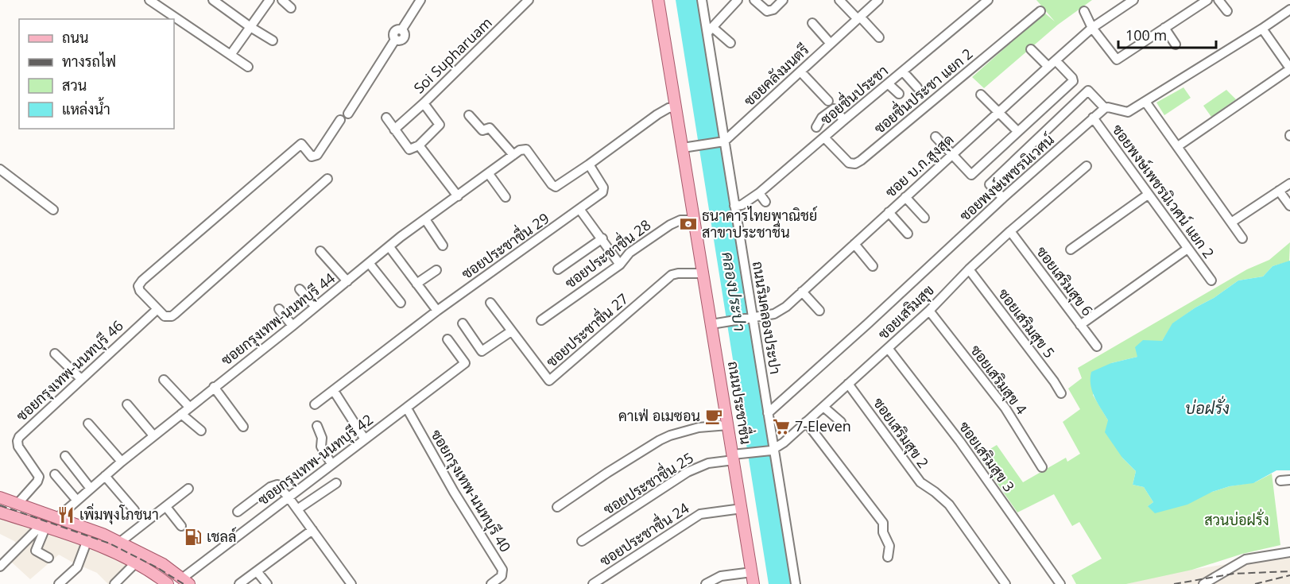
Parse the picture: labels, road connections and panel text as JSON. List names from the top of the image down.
{
  "streets": {
    "main road": ["ถนนประชาชื่น"],
    "street": [
      "Soi Supharuam",
      "ซอยคลังมนตรี",
      "ซอยชื่นประชา แยก 2",
      "ซอยชื่นประชา",
      "ซอย บ.ก.สูงสุด",
      "ซอยพงษ์เพชรนิเวศน์",
      "ซอยพงษ์เพชรนิเวศน์ แยก 2",
      "ซอยประชาชื่น 29",
      "ซอยประชาชื่น 28",
      "ซอยเสริมสุข 6",
      "ซอยเสริมสุข",
      "ถนนริมคลองประปา",
      "ซอยกรุงเทพ-นนทบุรี 44",
      "ซอยเสริมสุข 5",
      "ซอยประชาชื่น 27",
      "ซอยกรุงเทพ-นนทบุรี 46",
      "ซอยเสริมสุข 4",
      "ซอยเสริมสุข 2",
      "ซอยเสริมสุข 3",
      "ซอยกรุงเทพ-นนทบุรี 42",
      "ซอยประชาชื่น 25",
      "ซอยกรุงเทพ-นนทบุรี 40",
      "ซอยประชาชื่น 24"
    ]
  },
  "crossings": [
    ["ซอยคลังมนตรี", "ถนนริมคลองประปา"],
    ["ซอยชื่นประชา แยก 2", "ซอยชื่นประชา"],
    ["ซอยชื่นประชา", "ถนนริมคลองประปา"],
    ["ซอย บ.ก.สูงสุด", "ถนนริมคลองประปา"],
    ["ซอย บ.ก.สูงสุด", "ถนนประชาชื่น"],
    ["ซอยพงษ์เพชรนิเวศน์", "ซอยพงษ์เพชรนิเวศน์ แยก 2"],
    ["ซอยพงษ์เพชรนิเวศน์", "ถนนริมคลองประปา"],
    ["ซอยประชาชื่น 28", "ถนนประชาชื่น"],
    ["ซอยเสริมสุข 6", "ซอยเสริมสุข"],
    ["ซอยเสริมสุข", "ถนนริมคลองประปา"],
    ["ซอยเสริมสุข", "ซอยเสริมสุข 5"],
    ["ซอยเสริมสุข", "ซอยเสริมสุข 4"],
    ["ซอยเสริมสุข", "ซอยเสริมสุข 2"],
    ["ซอยเสริมสุข", "ซอยเสริมสุข 3"],
    ["ซอยประชาชื่น 27", "ถนนประชาชื่น"],
    ["ถนนประชาชื่น", "ซอยประชาชื่น 25"],
    ["ถนนประชาชื่น", "ซอยประชาชื่น 24"],
    ["ซอยกรุงเทพ-นนทบุรี 42", "ซอยกรุงเทพ-นนทบุรี 40"]
  ],
  "water": ["คลองประปา", "บ่อฝรั่ง"],
  "parks": ["สวนบ่อฝรั่ง"],
  "places": {
    "bank": ["ธนาคารไทยพาณิชย์ สาขาประชาชื่น"],
    "cafe": ["คาเฟ่ อเมซอน"],
    "supermarket": ["7-Eleven"],
    "restaurant": ["เพิ่มพุงโภชนา"],
    "fuel station": ["เชลล์"]
  },
  "legend": [
    "ถนน",
    "ทางรถไฟ",
    "สวน",
    "แหล่งน้ำ"
  ],
  "scale_bar": "100 m"
}
